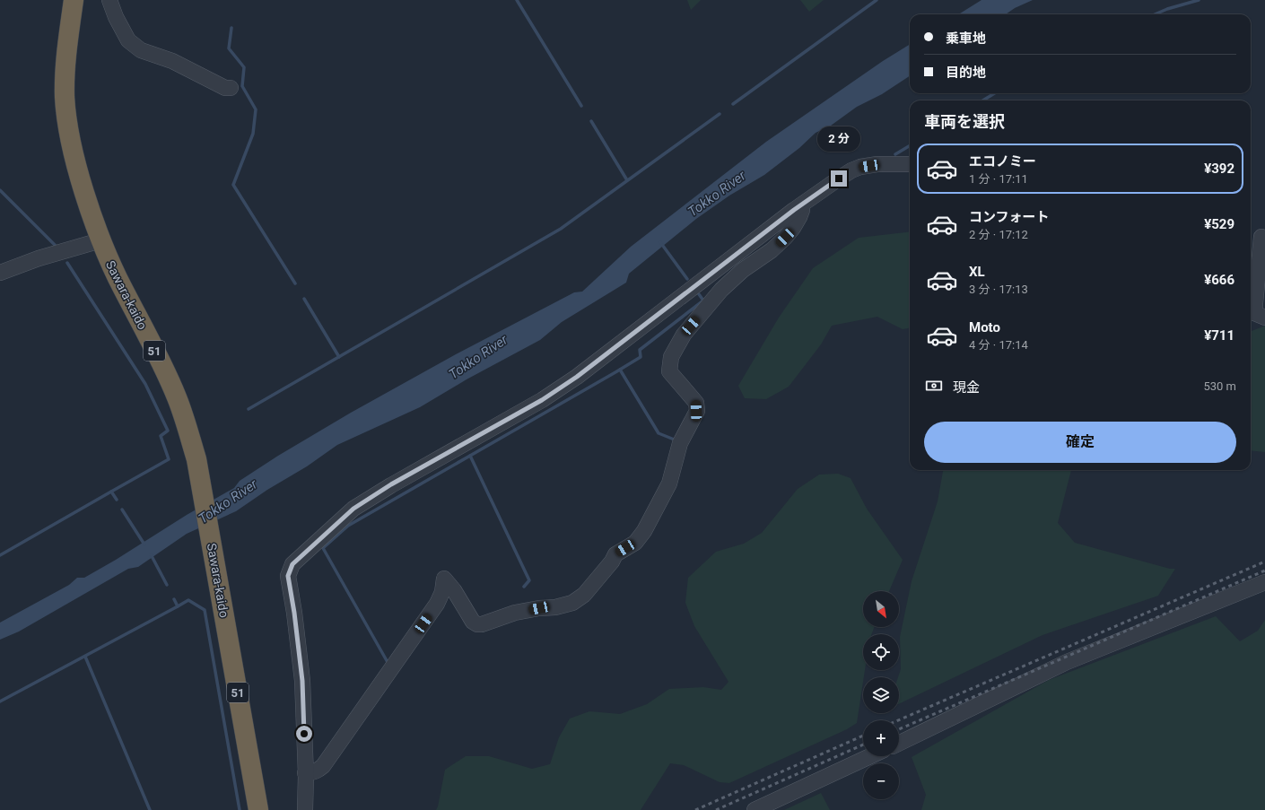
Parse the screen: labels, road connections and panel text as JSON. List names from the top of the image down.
{
  "streets": {
    "highway": ["Sawara-kaido", "51"]
  },
  "crossings": [
    ["Sawara-kaido", "51"]
  ],
  "water": ["Tokko River"],
  "north": "bottom right",
  "page": {
    "banner": ["乗車地", "目的地"],
    "heading": "車両を選択",
    "bubble": "2 分",
    "list": [
      {
        "name": "エコノミー",
        "note": "1 分 · 17:11",
        "value": "¥392"
      },
      {
        "name": "コンフォート",
        "note": "2 分 · 17:12",
        "value": "¥529"
      },
      {
        "name": "XL",
        "note": "3 分 · 17:13",
        "value": "¥666"
      },
      {
        "name": "Moto",
        "note": "4 分 · 17:14",
        "value": "¥711"
      }
    ],
    "pay": ["現金", "530 m"],
    "buttons": "確定",
    "map_buttons": ["+", "−"]
  }
}
